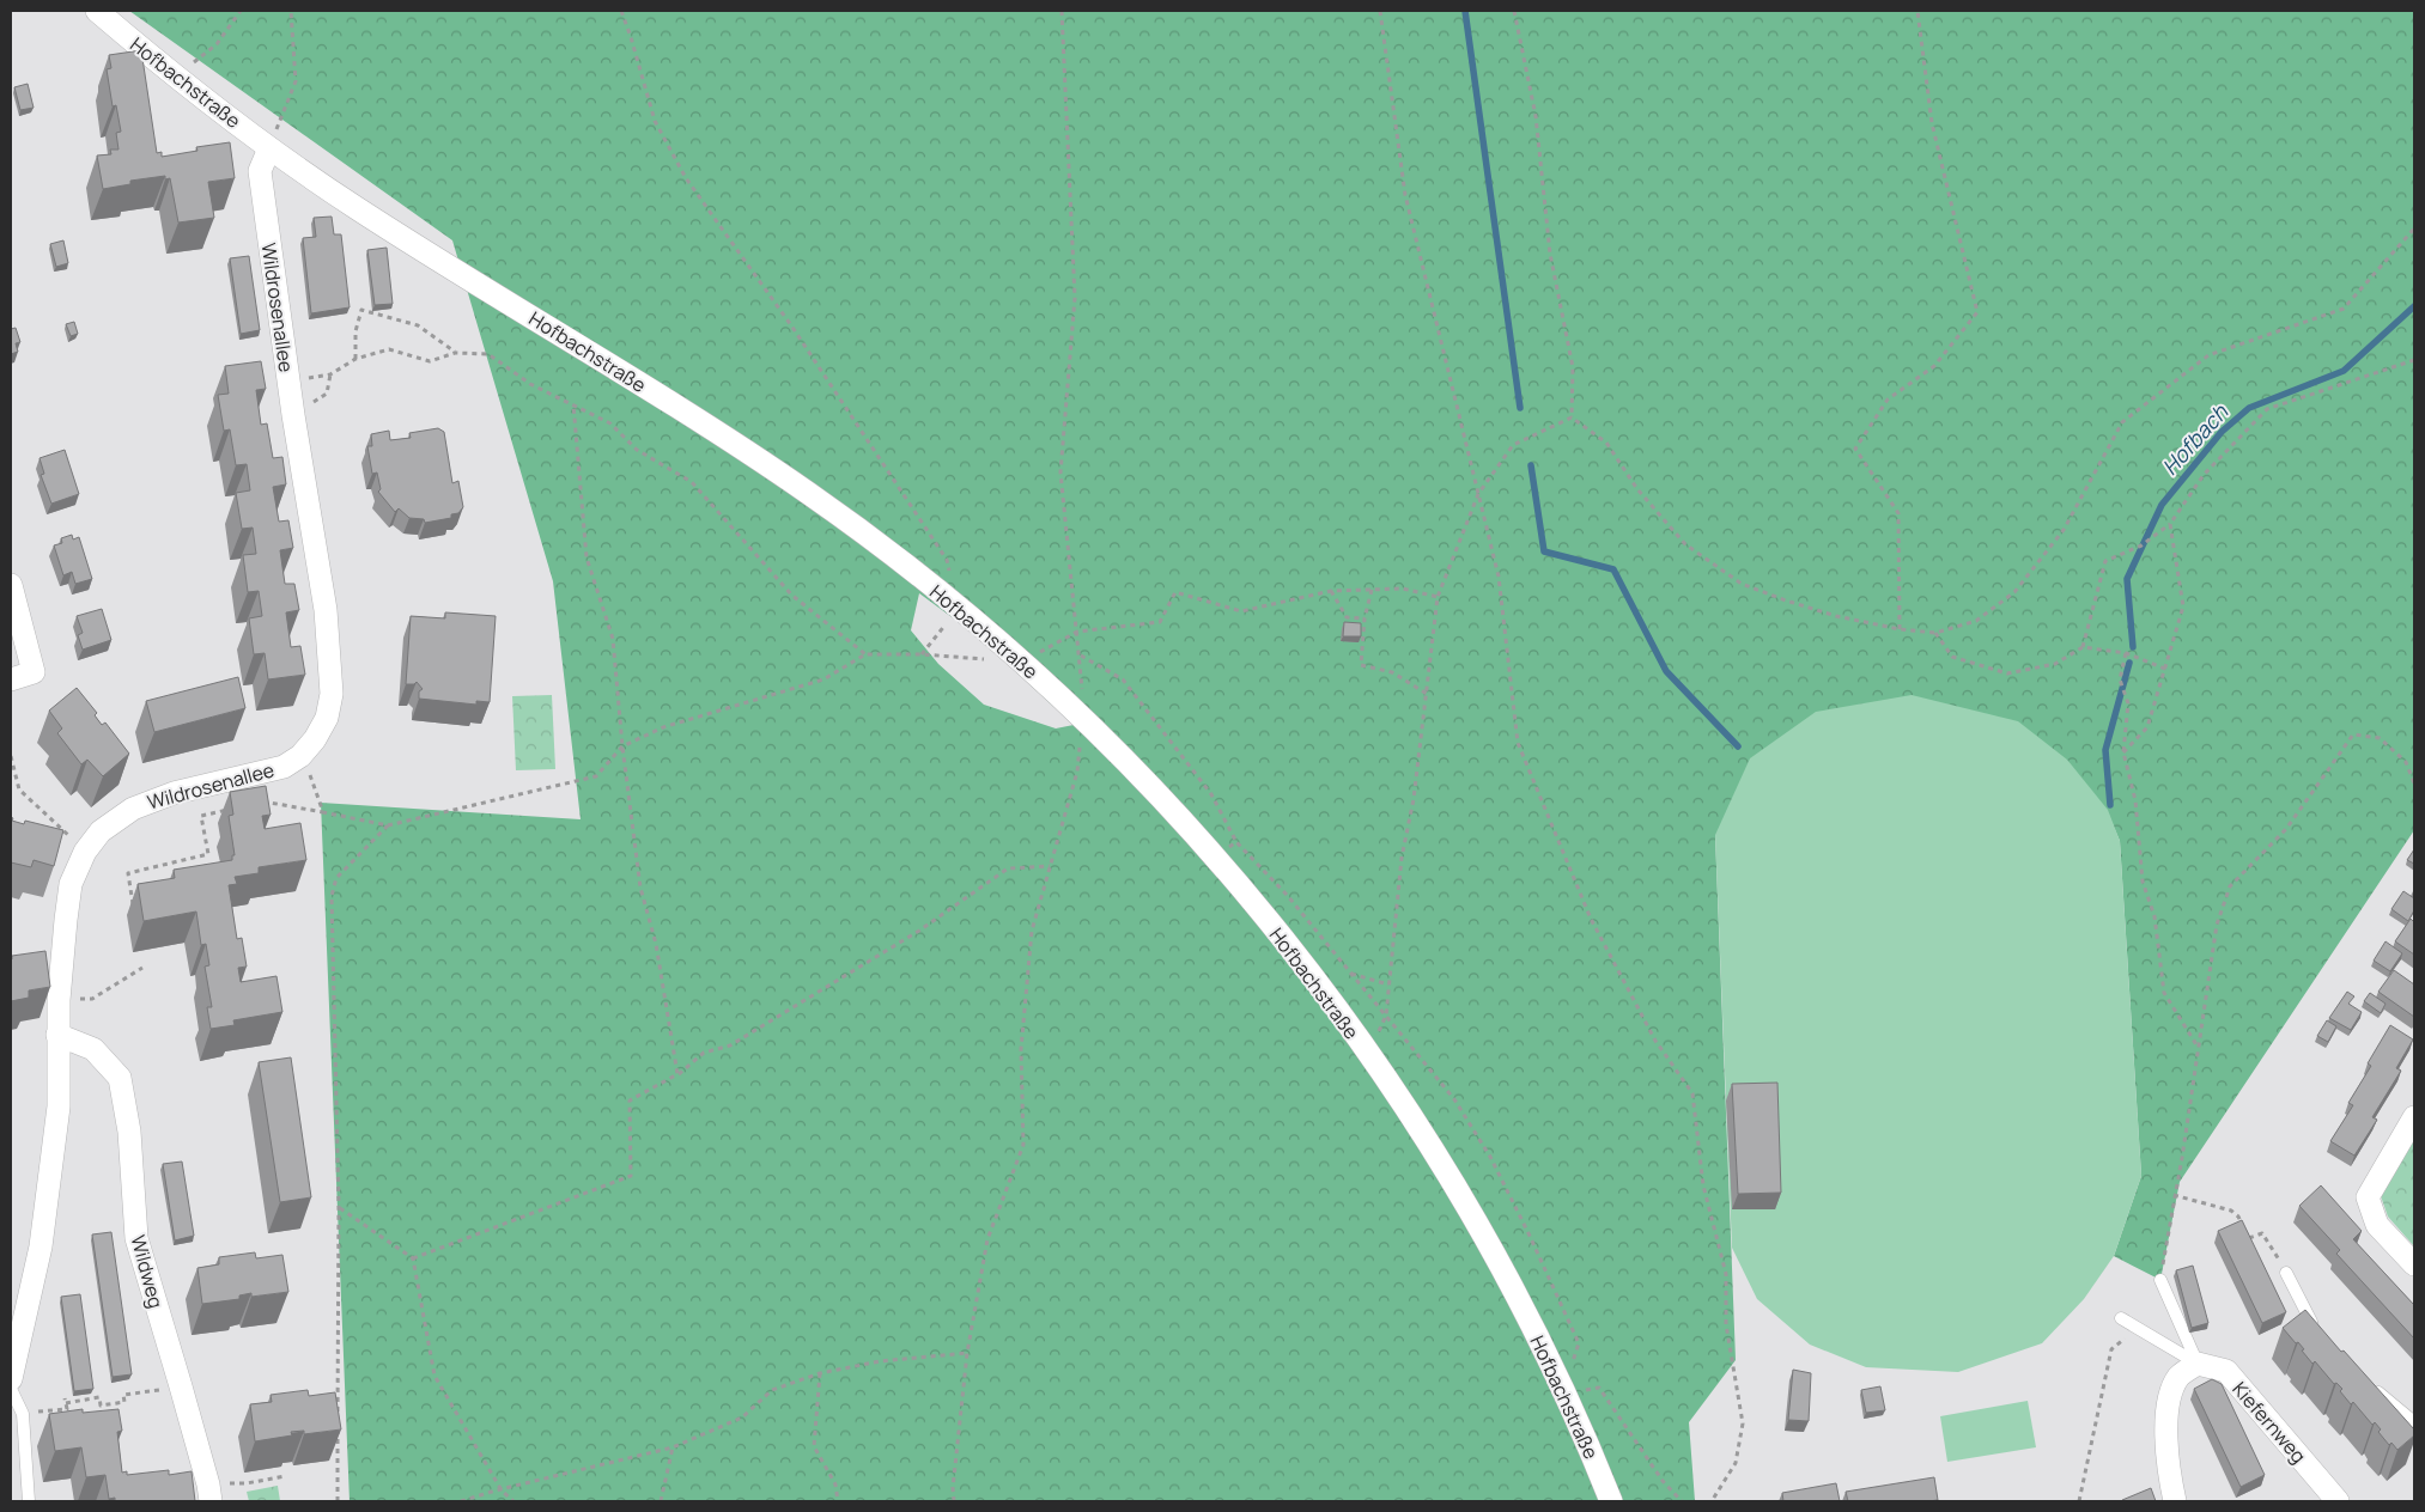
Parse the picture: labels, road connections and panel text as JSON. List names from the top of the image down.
{
  "streets": {
    "street": [
      "Hofbachstraße",
      "Wildrosenallee",
      "Wildweg",
      "Kiefernweg"
    ]
  },
  "crossings": [
    ["Hofbachstraße", "Wildrosenallee"],
    ["Wildrosenallee", "Wildweg"]
  ],
  "water": ["Hofbach"]
}
